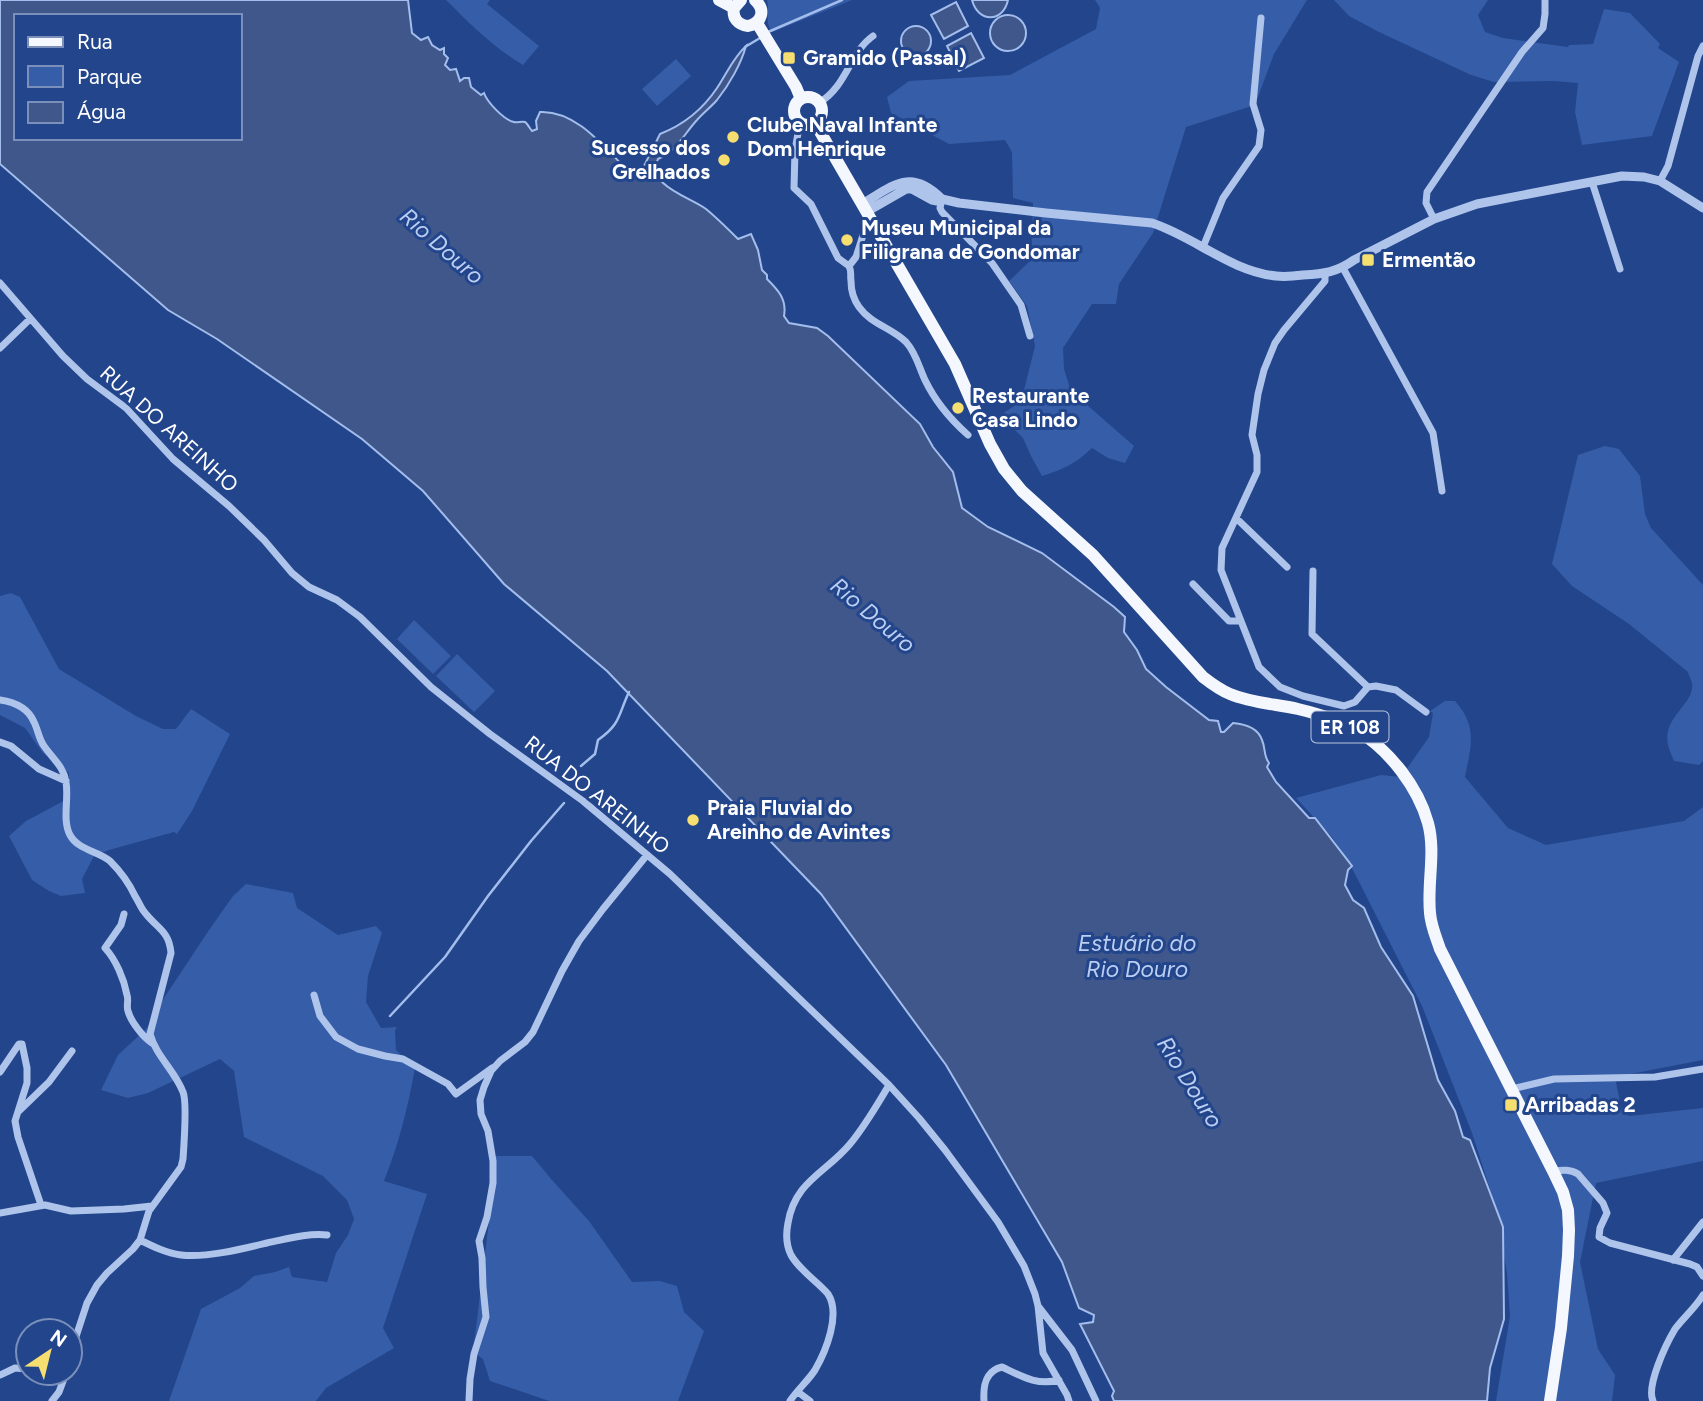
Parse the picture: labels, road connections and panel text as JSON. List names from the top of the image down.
{
  "streets": {
    "main road": ["ER 108"],
    "street": ["RUA DO AREINHO"]
  },
  "water": ["Rio Douro", "Estuário do Rio Douro"],
  "places": {
    "transit": ["Gramido (Passal)", "Ermentão", "Arribadas 2"],
    "other": [
      "Clube Naval Infante Dom Henrique",
      "Sucesso dos Grelhados",
      "Museu Municipal da Filigrana de Gondomar",
      "Restaurante Casa Lindo",
      "Praia Fluvial do Areinho de Avintes"
    ]
  },
  "legend": ["Rua", "Parque", "Água"],
  "north": "top right"
}
